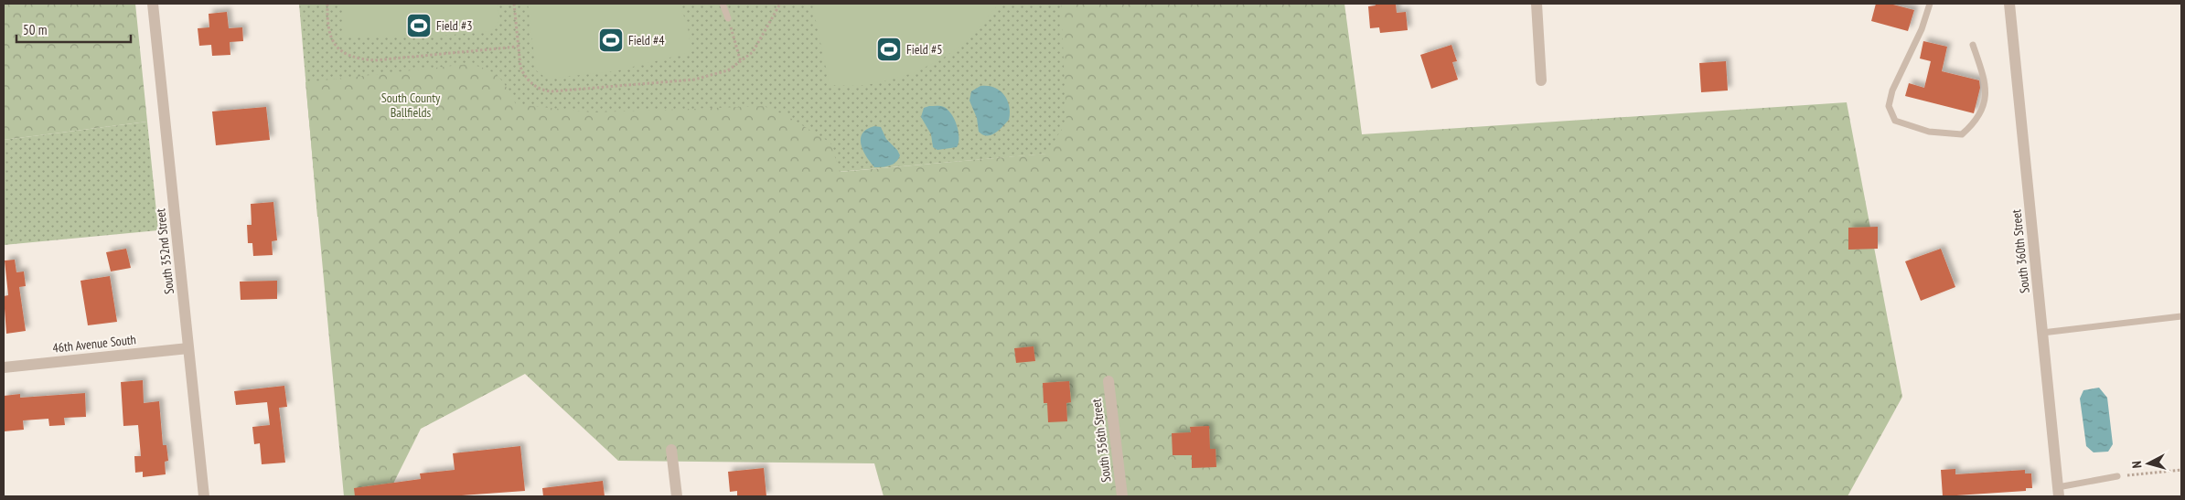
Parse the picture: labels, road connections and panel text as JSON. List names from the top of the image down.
{
  "streets": {
    "street": [
      "South 352nd Street",
      "South 360th Street",
      "46th Avenue South",
      "South 356th Street"
    ]
  },
  "crossings": [
    ["South 352nd Street", "46th Avenue South"]
  ],
  "parks": ["South County Ballfields"],
  "places": {
    "sports": ["Field #3", "Field #4", "Field #5"]
  },
  "scale_bar": "50 m",
  "north": "left"
}
